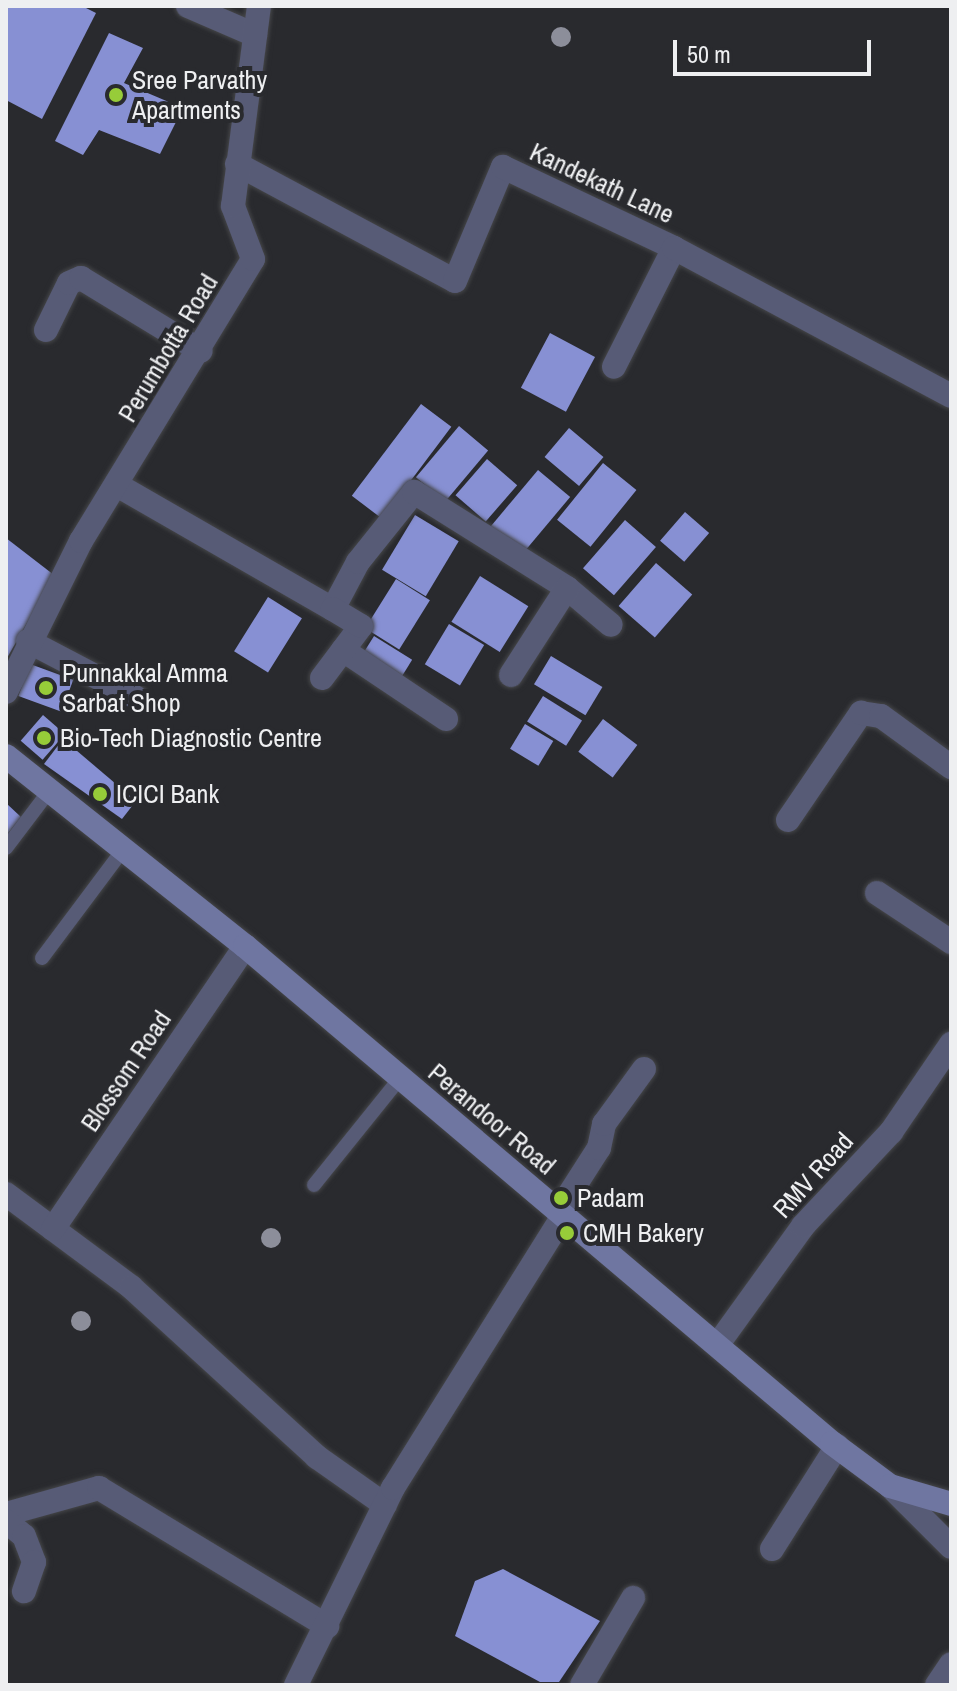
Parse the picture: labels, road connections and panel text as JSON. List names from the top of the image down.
{
  "streets": {
    "main road": ["Perandoor Road"],
    "street": [
      "Kandekath Lane",
      "Perumbotta Road",
      "Blossom Road",
      "RMV Road"
    ]
  },
  "crossings": [
    ["Kandekath Lane", "Perumbotta Road"],
    ["Blossom Road", "Perandoor Road"],
    ["Perandoor Road", "RMV Road"]
  ],
  "places": [
    "Sree Parvathy Apartments",
    "Punnakkal Amma Sarbat Shop",
    "Bio-Tech Diagnostic Centre",
    "ICICI Bank",
    "Padam",
    "CMH Bakery"
  ],
  "scale_bar": "50 m"
}
